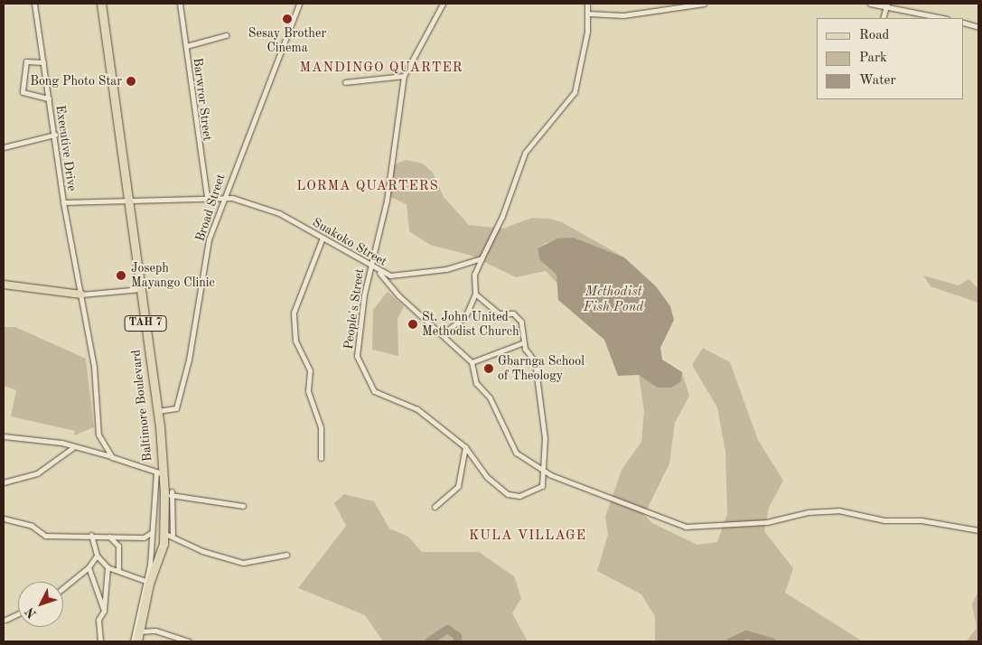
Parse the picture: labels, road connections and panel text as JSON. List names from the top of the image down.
{
  "streets": {
    "highway": ["TAH 7", "Baltimore Boulevard"],
    "street": [
      "Barwror Street",
      "Executive Drive",
      "Broad Street",
      "Suakoko Street",
      "People's Street"
    ]
  },
  "crossings": [
    ["Barwror Street", "Suakoko Street"],
    ["Executive Drive", "Suakoko Street"],
    ["Broad Street", "Suakoko Street"],
    ["Suakoko Street", "People's Street"],
    ["Suakoko Street", "Baltimore Boulevard"]
  ],
  "districts": ["MANDINGO QUARTER", "LORMA QUARTERS", "KULA VILLAGE"],
  "water": ["Methodist Fish Pond"],
  "places": [
    "Sesay Brother Cinema",
    "Bong Photo Star",
    "Joseph Mayango Clinic",
    "St. John United Methodist Church",
    "Gbarnga School of Theology"
  ],
  "legend": ["Road", "Park", "Water"],
  "north": "bottom left"
}
